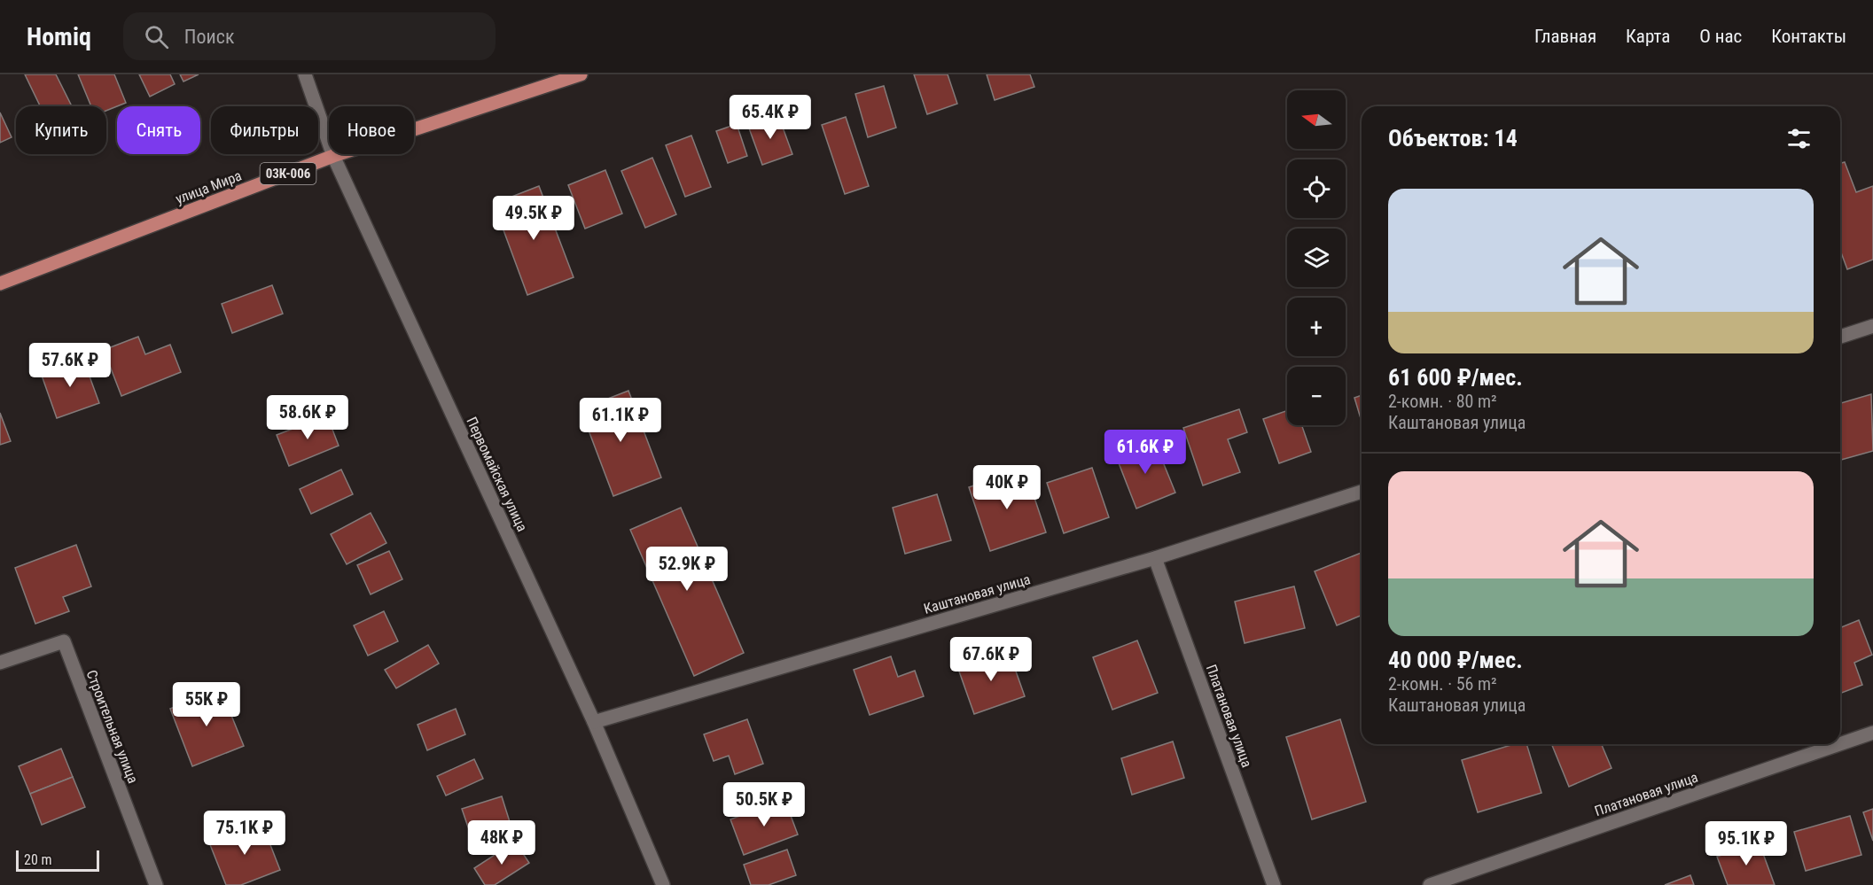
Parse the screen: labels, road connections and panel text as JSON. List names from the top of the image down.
{
  "streets": {
    "main road": ["03К-006", "улица Мира"],
    "street": [
      "Первомайская улица",
      "Каштановая улица",
      "Платановая улица",
      "Строительная улица"
    ]
  },
  "crossings": [
    ["улица Мира", "Первомайская улица"],
    ["Первомайская улица", "Каштановая улица"],
    ["Каштановая улица", "Платановая улица"]
  ],
  "scale_bar": "20 m",
  "north": "left",
  "page": {
    "header": "Homiq",
    "search": "Поиск",
    "nav": [
      "Главная",
      "Карта",
      "О нас",
      "Контакты"
    ],
    "map_buttons": ["+", "−"],
    "price": [
      "65.4K ₽",
      "49.5K ₽",
      "57.6K ₽",
      "58.6K ₽",
      "61.1K ₽",
      "61.6K ₽",
      "40K ₽",
      "52.9K ₽",
      "67.6K ₽",
      "55K ₽",
      "50.5K ₽",
      "75.1K ₽",
      "48K ₽",
      "95.1K ₽"
    ],
    "chip": [
      "Купить",
      "Снять",
      "Фильтры",
      "Новое"
    ],
    "heading": "Объектов: 14",
    "list": [
      {
        "name": "61 600 ₽/мес.",
        "note": "2-комн. · 80 m² · Каштановая улица"
      },
      {
        "name": "40 000 ₽/мес.",
        "note": "2-комн. · 56 m² · Каштановая улица"
      }
    ],
    "scale": "20 m"
  }
}
